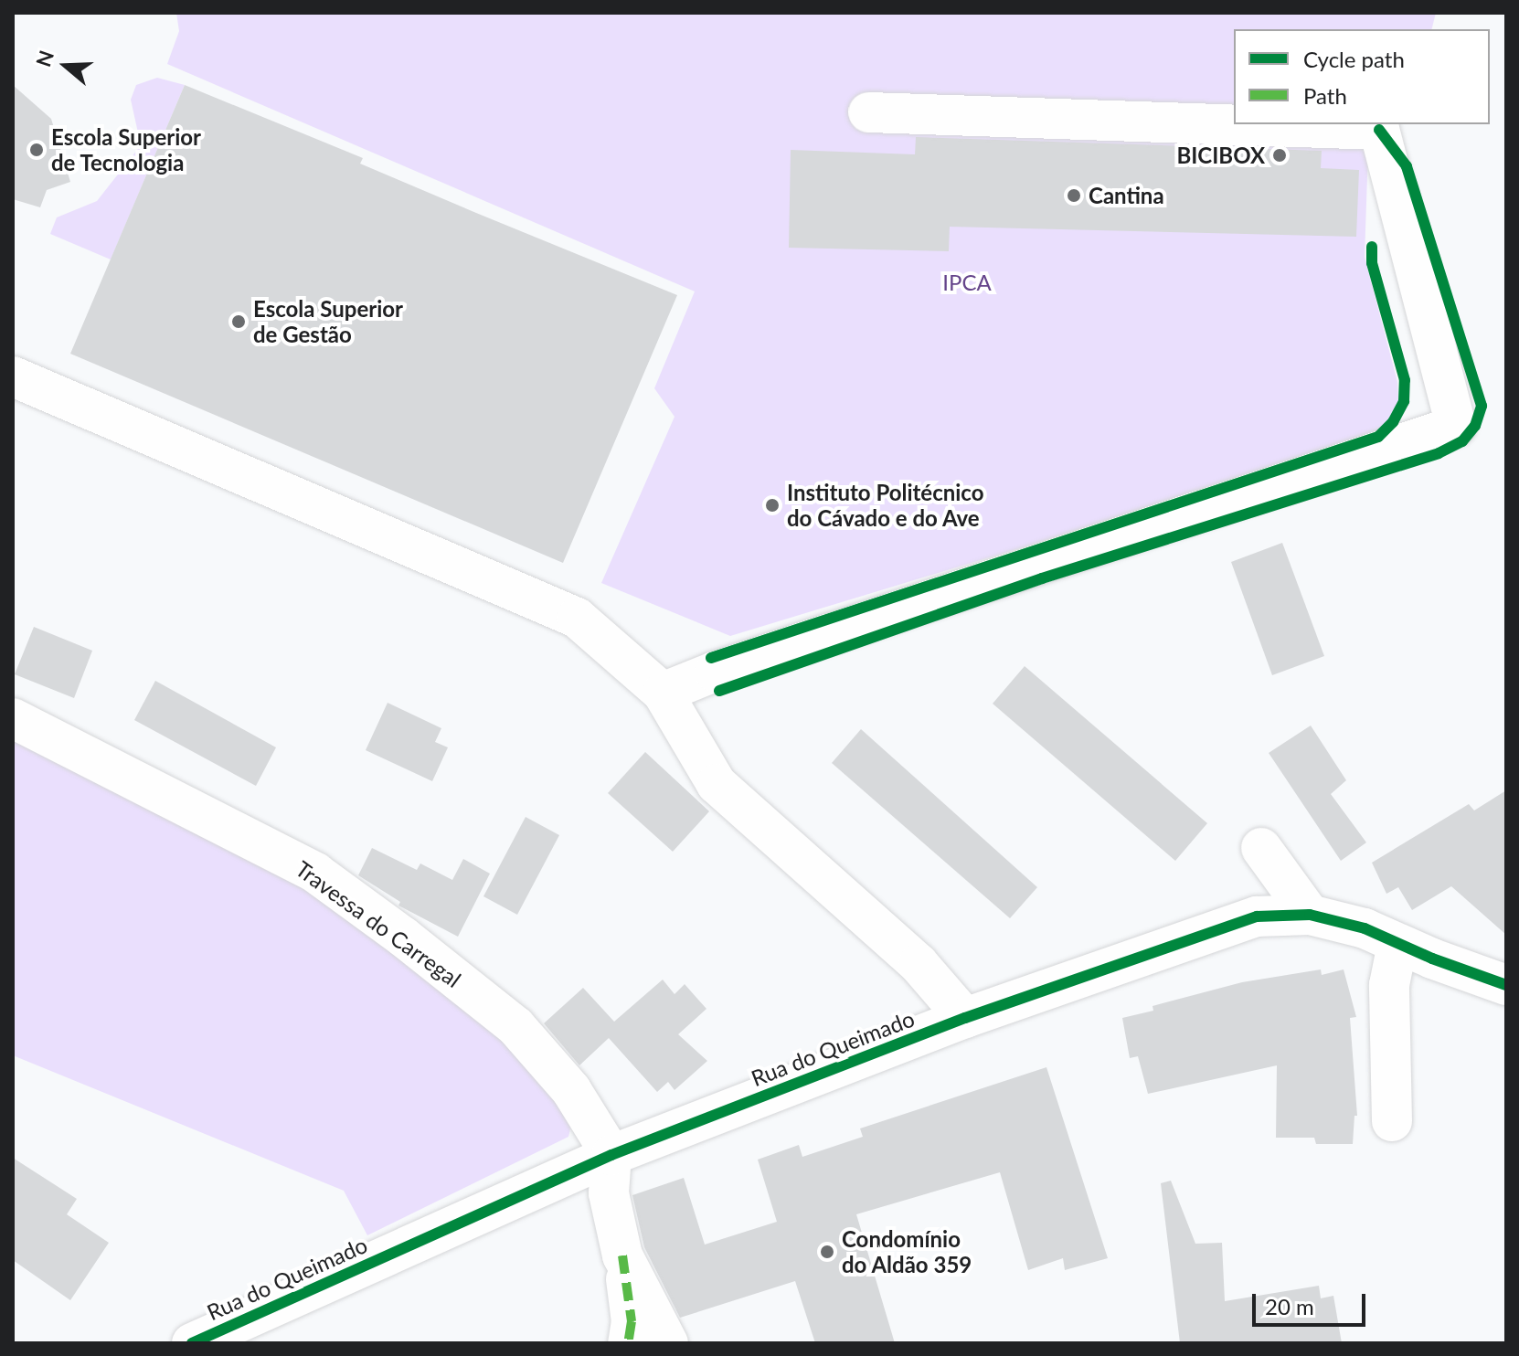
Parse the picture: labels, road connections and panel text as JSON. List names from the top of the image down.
{
  "streets": {
    "street": ["Travessa do Carregal", "Rua do Queimado"]
  },
  "crossings": [
    ["Travessa do Carregal", "Rua do Queimado"]
  ],
  "parks": ["IPCA"],
  "places": [
    "Escola Superior de Tecnologia",
    "BICIBOX",
    "Cantina",
    "Escola Superior de Gestão",
    "Instituto Politécnico do Cávado e do Ave",
    "Condomínio do Aldão 359"
  ],
  "legend": ["Cycle path", "Path"],
  "scale_bar": "20 m",
  "north": "left"
}
